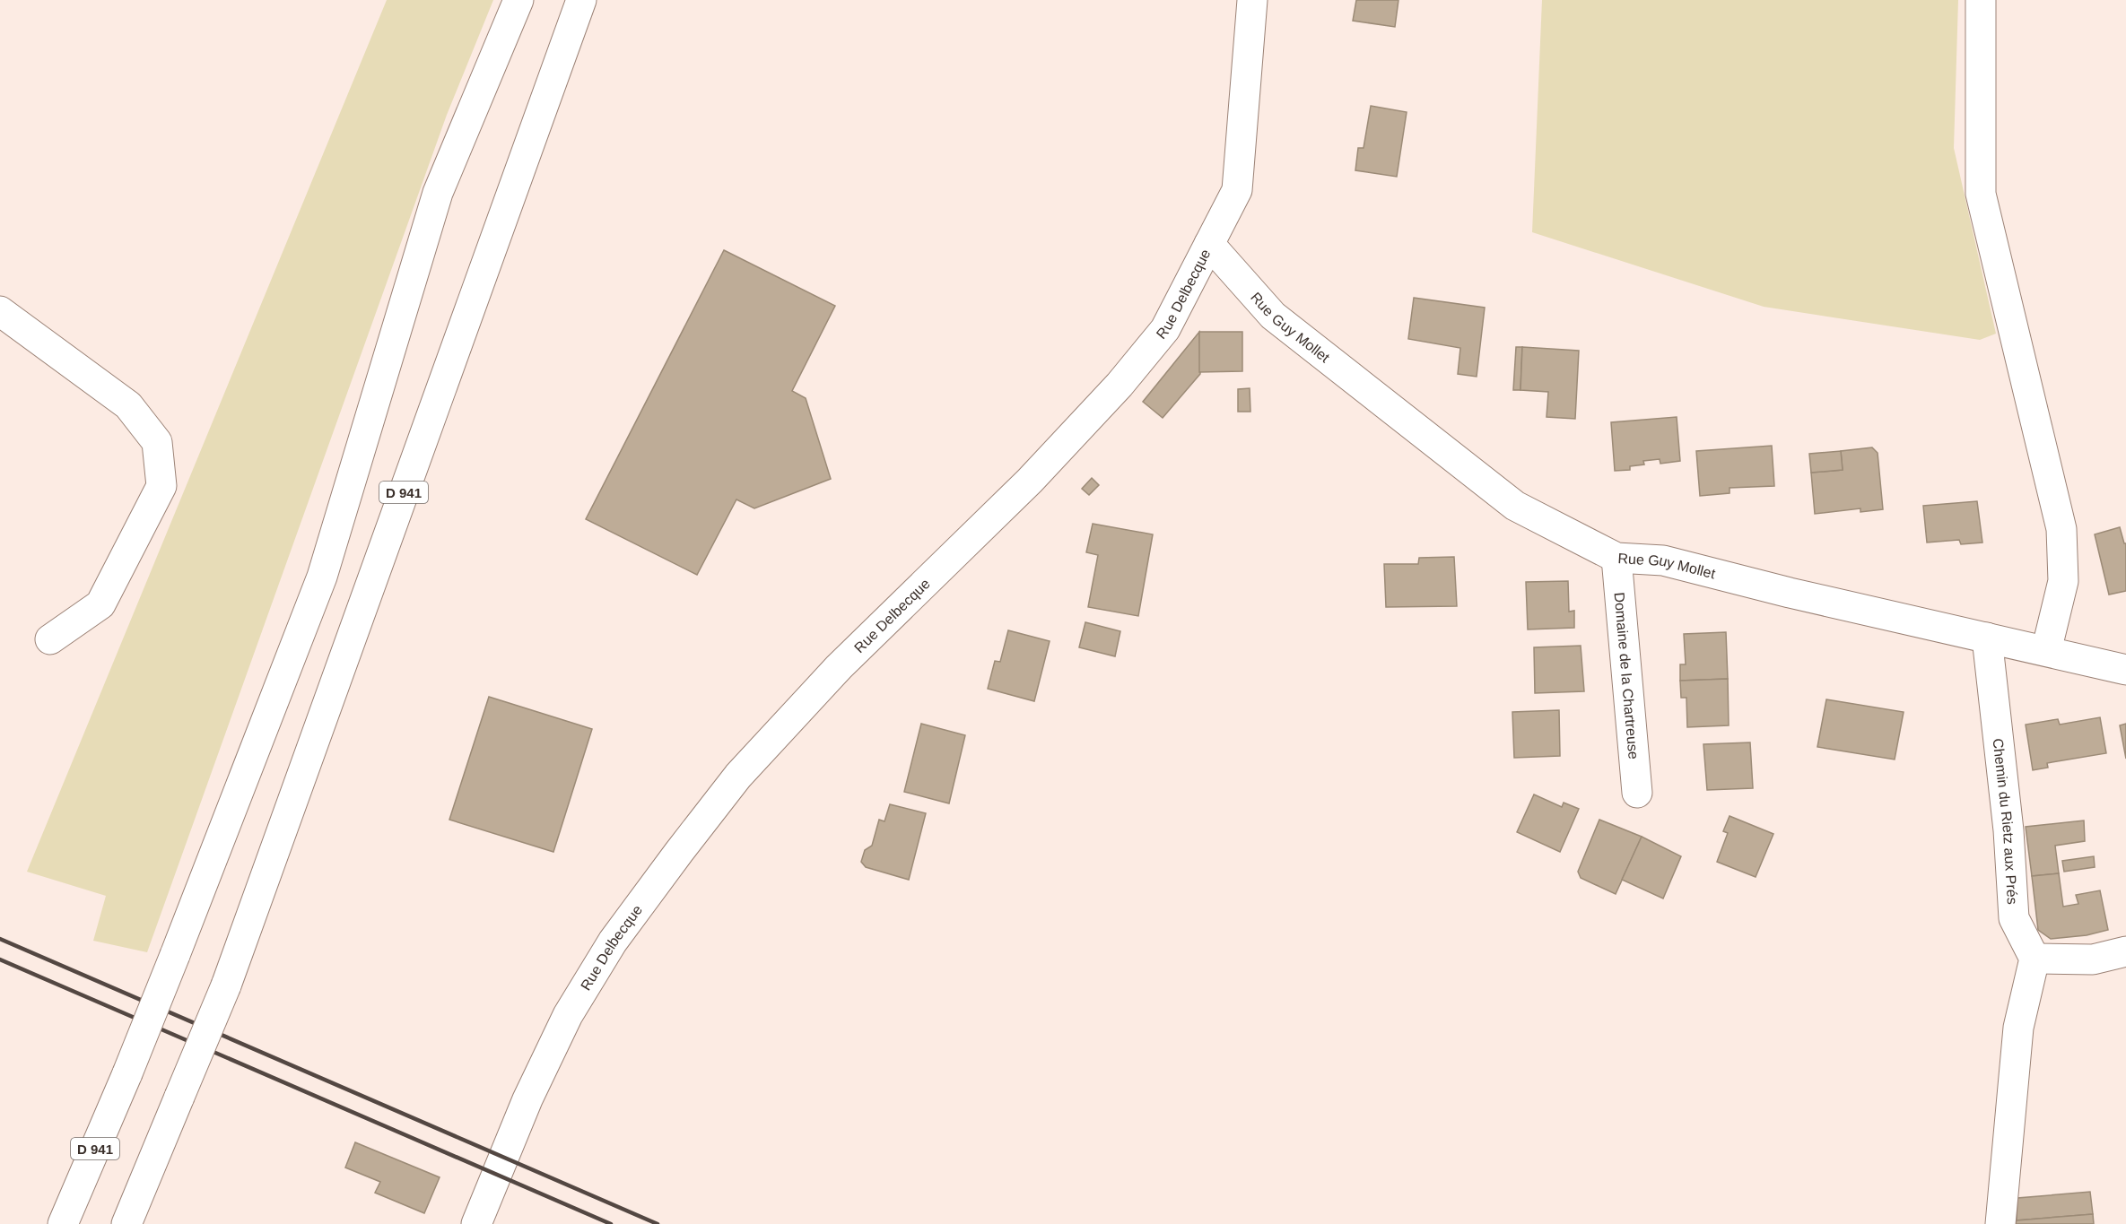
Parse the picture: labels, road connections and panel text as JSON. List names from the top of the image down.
{
  "streets": {
    "main road": [
      "Rue Delbecque",
      "Rue Guy Mollet",
      "D 941",
      "Domaine de la Chartreuse",
      "Chemin du Rietz aux Prés"
    ]
  },
  "crossings": [
    ["Rue Delbecque", "Rue Guy Mollet"],
    ["Rue Guy Mollet", "Domaine de la Chartreuse"],
    ["Rue Guy Mollet", "Chemin du Rietz aux Prés"]
  ]
}
